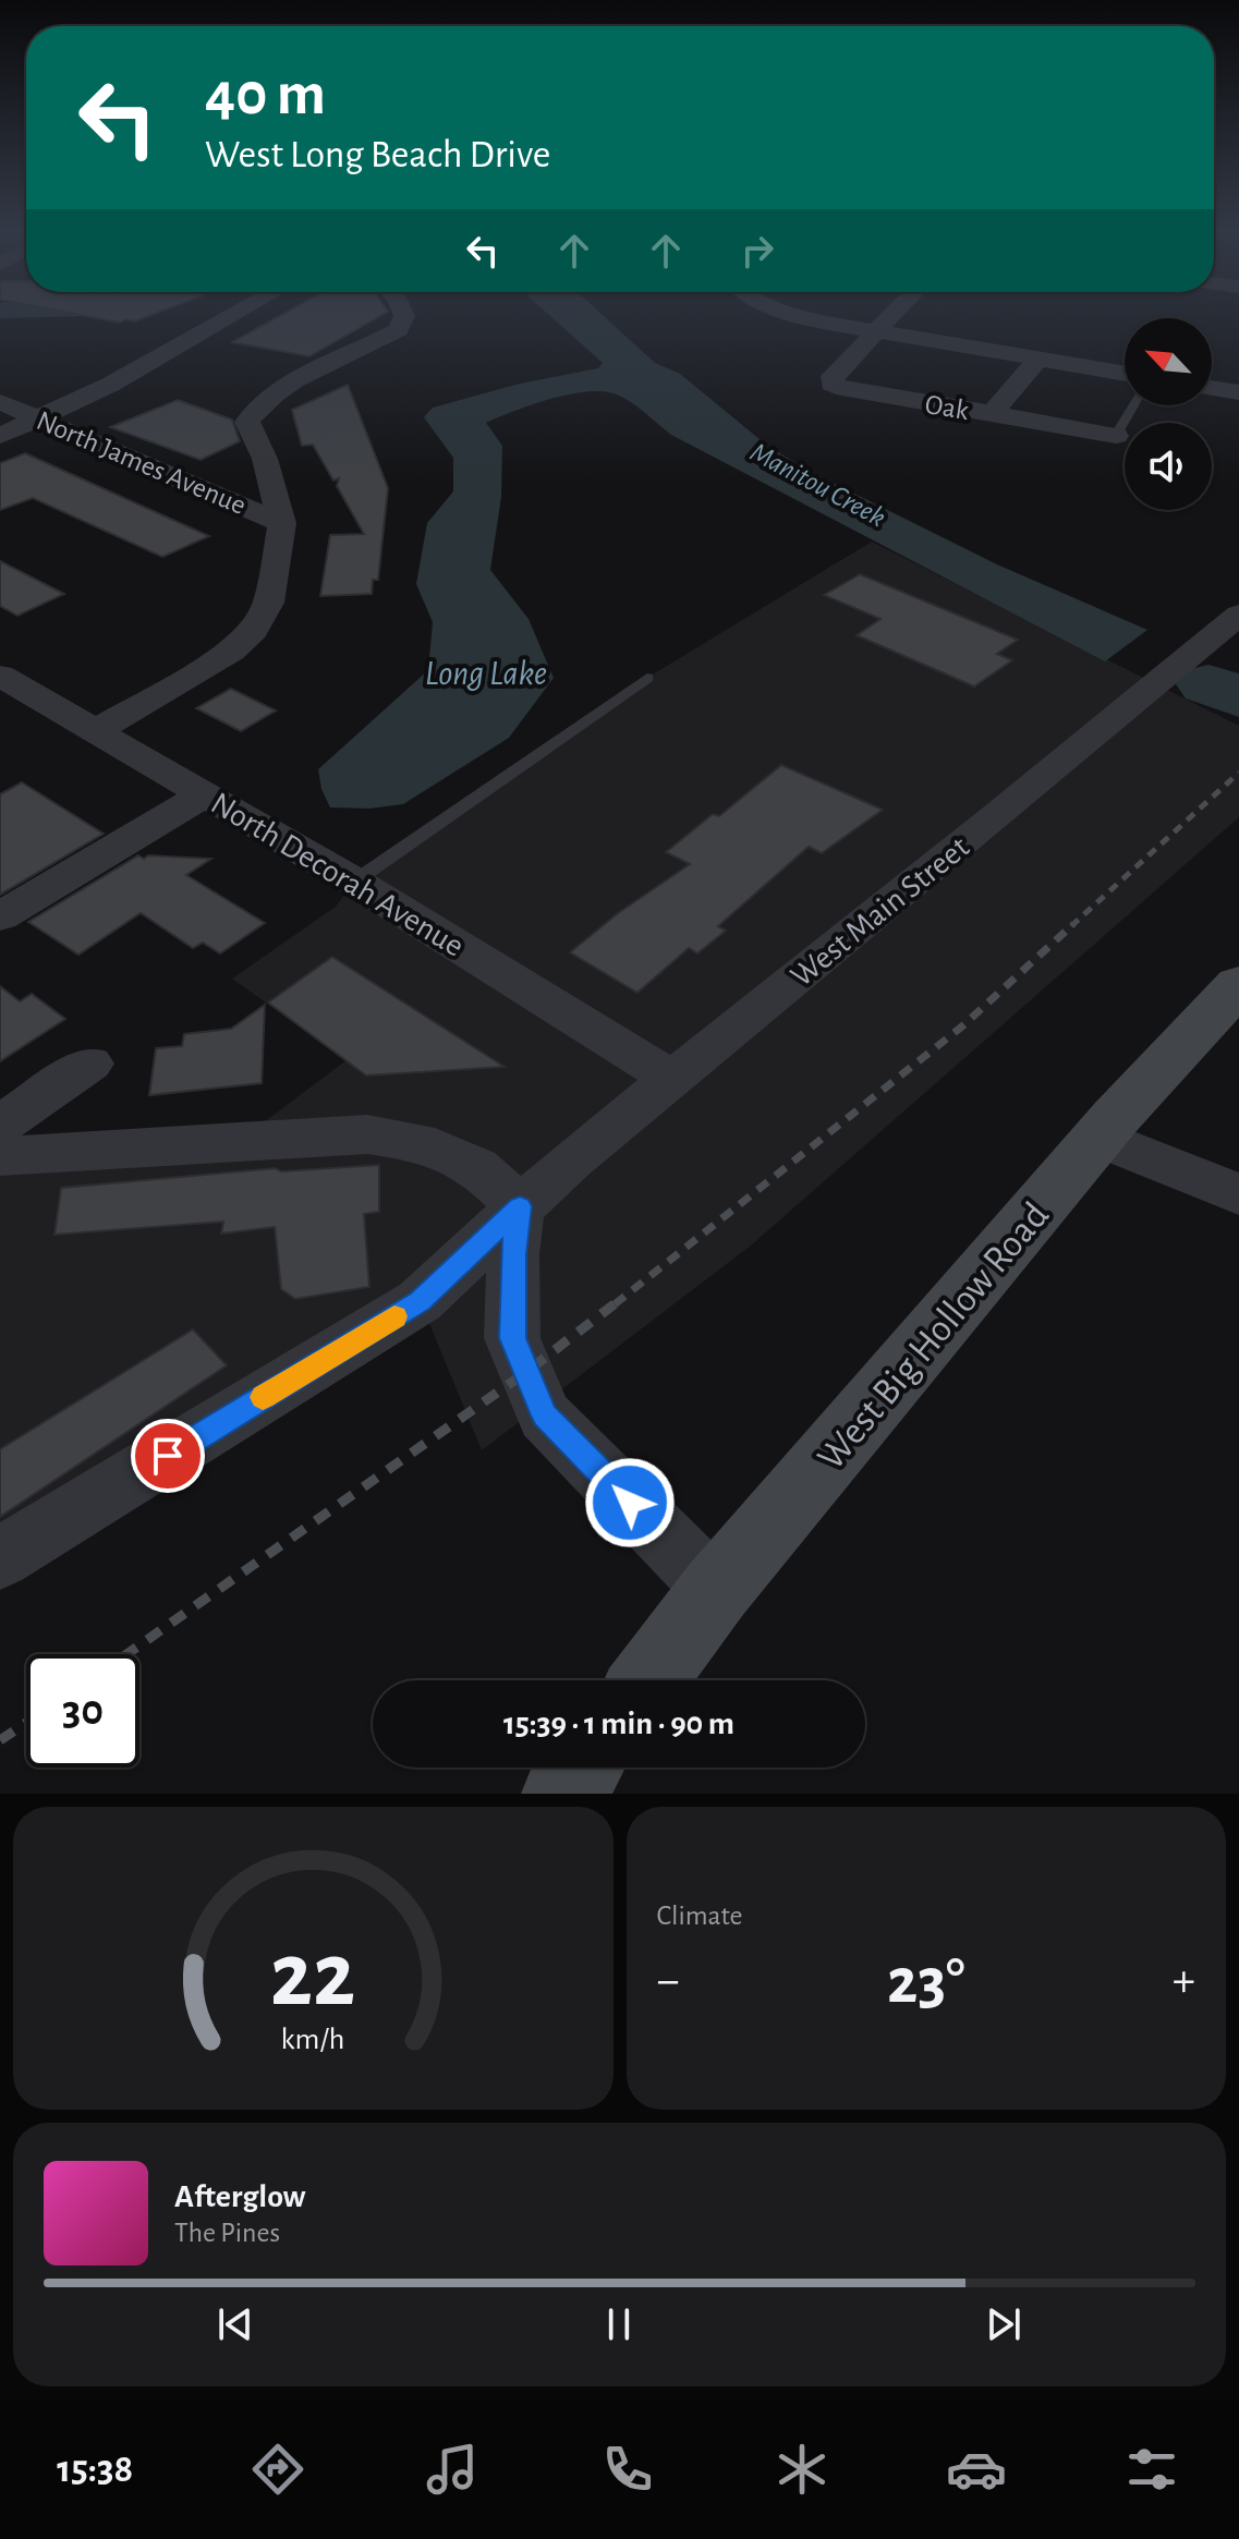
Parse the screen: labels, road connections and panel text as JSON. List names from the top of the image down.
{
  "streets": {
    "main road": ["West Big Hollow Road"],
    "street": [
      "Oak",
      "North James Avenue",
      "North Decorah Avenue",
      "West Main Street"
    ]
  },
  "crossings": [
    ["North Decorah Avenue", "West Main Street"]
  ],
  "water": ["Manitou Creek", "Long Lake"],
  "north": "top left",
  "page": {
    "turn": ["40 m", "West Long Beach Drive"],
    "limit": "30",
    "trip": "15:39 · 1 min · 90 m",
    "tile": "Climate",
    "heat": ["−", "23°", "+"],
    "song": ["Afterglow", "The Pines"],
    "tabs": "15:38",
    "gauge": ["22", "km/h"]
  }
}
